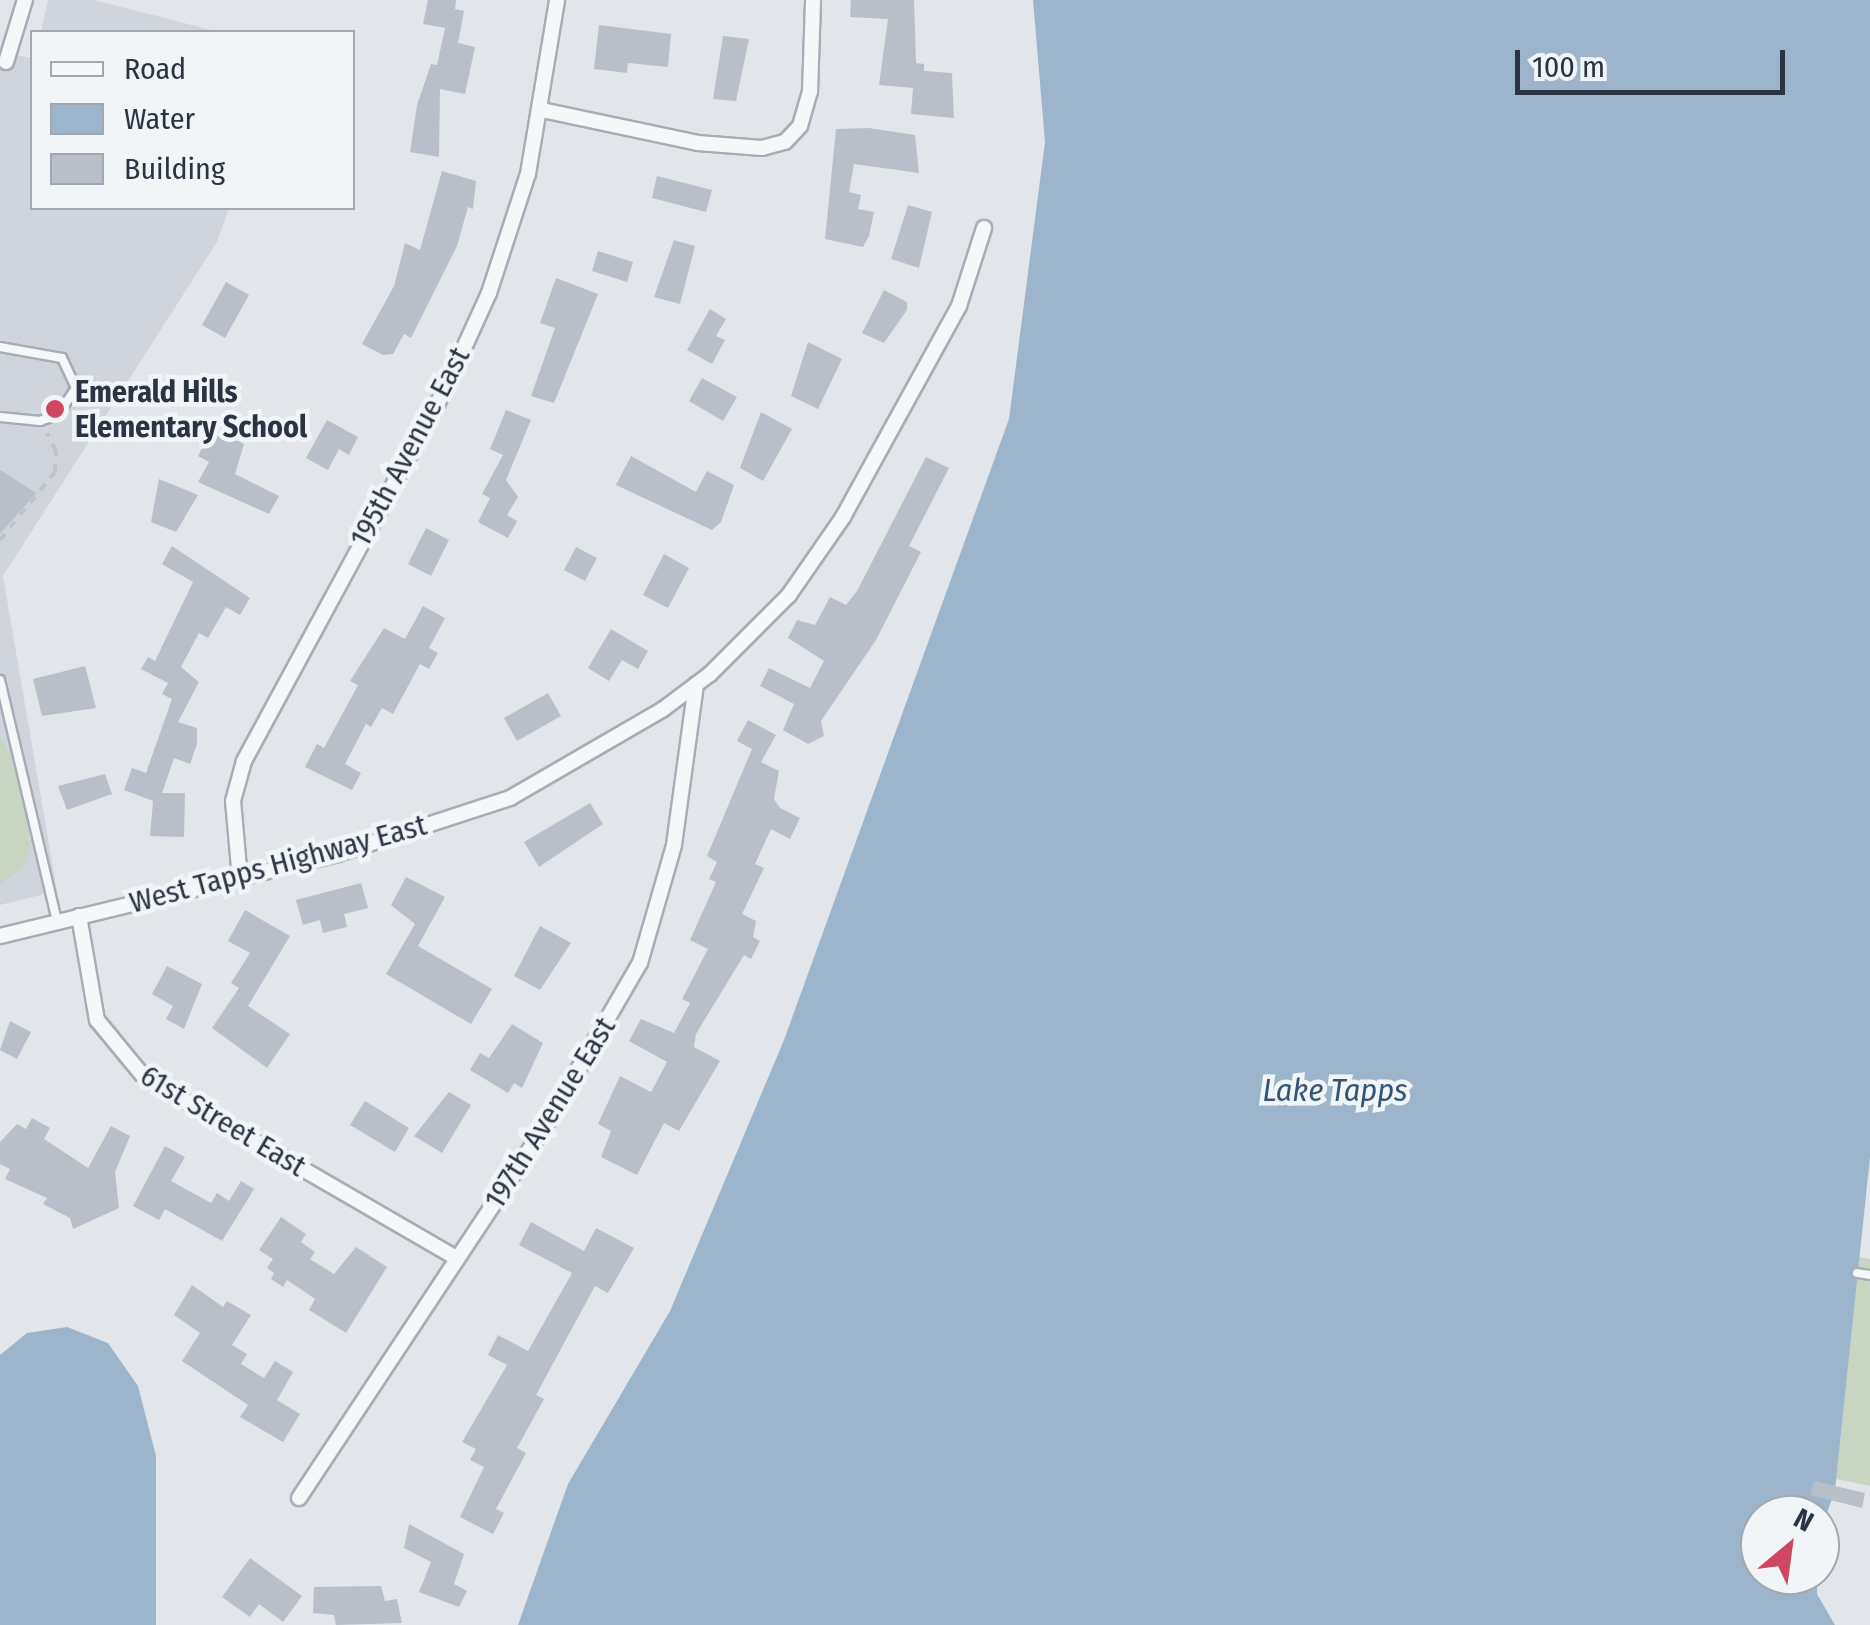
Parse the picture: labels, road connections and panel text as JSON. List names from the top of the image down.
{
  "streets": {
    "street": [
      "195th Avenue East",
      "West Tapps Highway East",
      "197th Avenue East",
      "61st Street East"
    ]
  },
  "crossings": [
    ["195th Avenue East", "West Tapps Highway East"],
    ["West Tapps Highway East", "197th Avenue East"],
    ["West Tapps Highway East", "61st Street East"],
    ["197th Avenue East", "61st Street East"]
  ],
  "water": ["Lake Tapps"],
  "places": ["Emerald Hills Elementary School"],
  "legend": ["Road", "Water", "Building"],
  "scale_bar": "100 m",
  "north": "top right"
}
